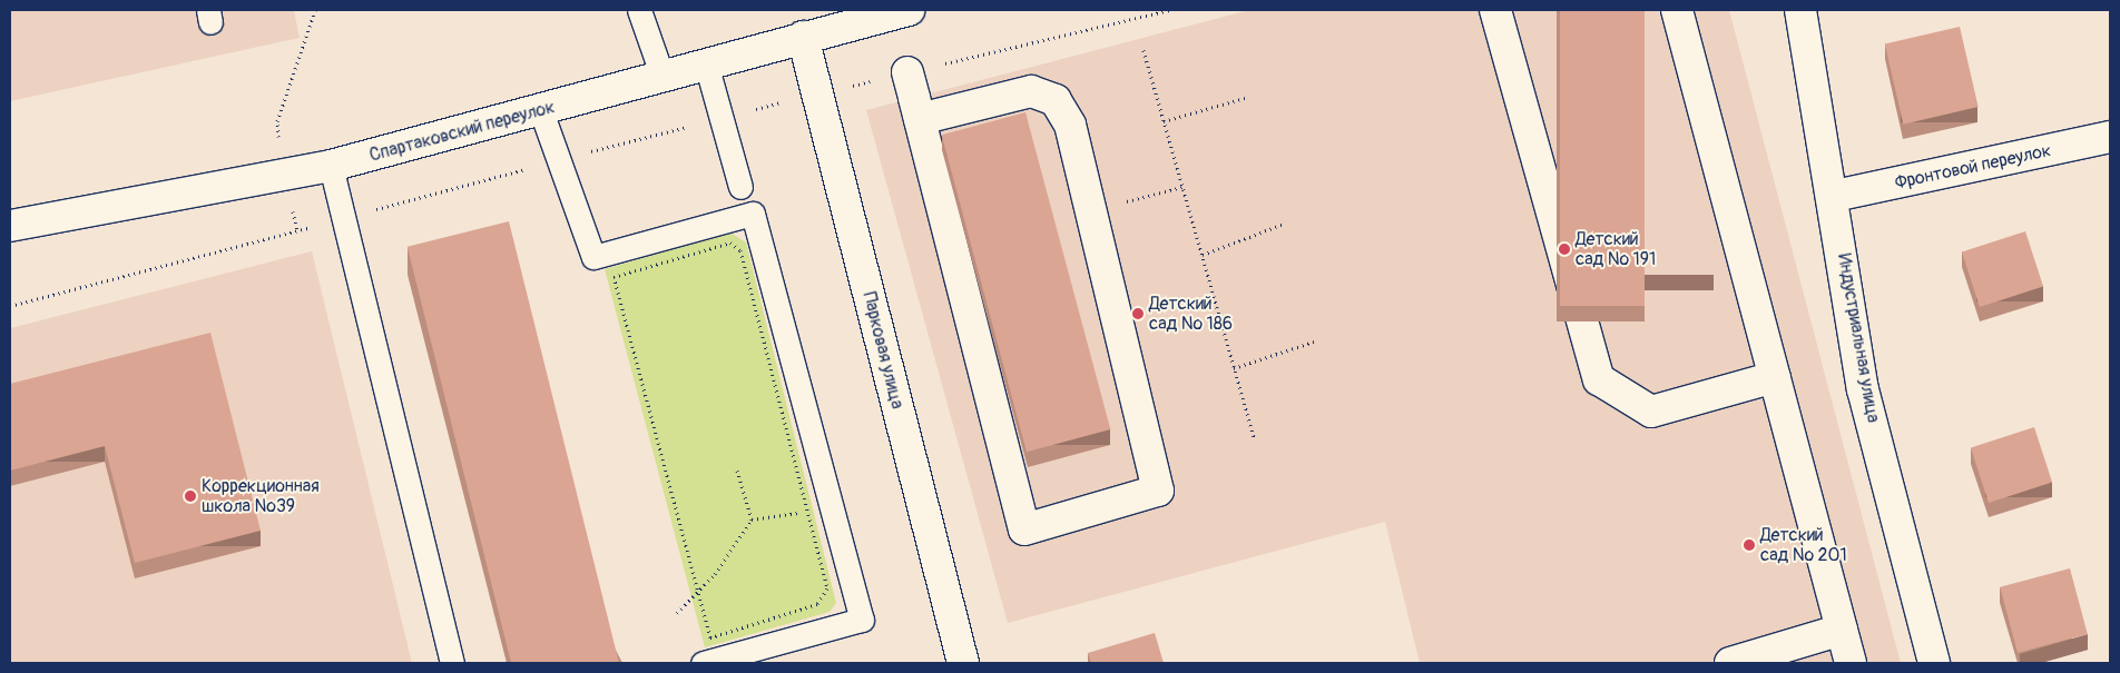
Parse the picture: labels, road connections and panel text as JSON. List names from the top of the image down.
{
  "streets": {
    "street": [
      "Спартаковский переулок",
      "Фронтовой переулок",
      "Индустриальная улица",
      "Парковая улица"
    ]
  },
  "crossings": [
    ["Спартаковский переулок", "Парковая улица"],
    ["Фронтовой переулок", "Индустриальная улица"]
  ],
  "places": [
    "Детский сад № 191",
    "Детский сад № 186",
    "Коррекционная школа №39",
    "Детский сад № 201"
  ]
}
